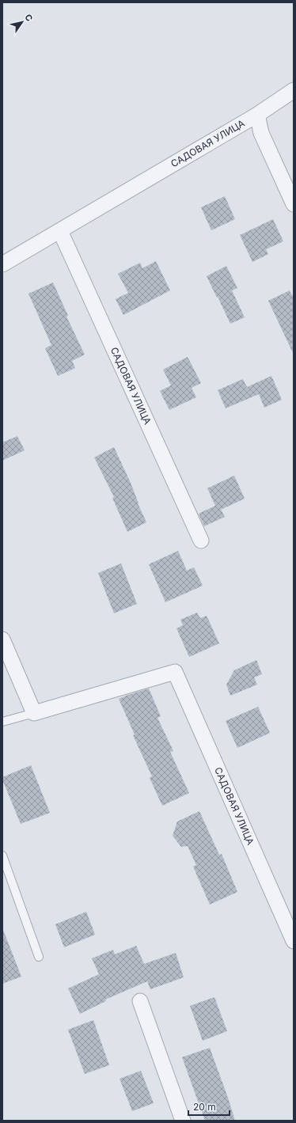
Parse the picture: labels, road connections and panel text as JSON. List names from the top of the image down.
{
  "streets": {
    "street": ["САДОВАЯ УЛИЦА"]
  },
  "scale_bar": "20 m",
  "north": "top right"
}
